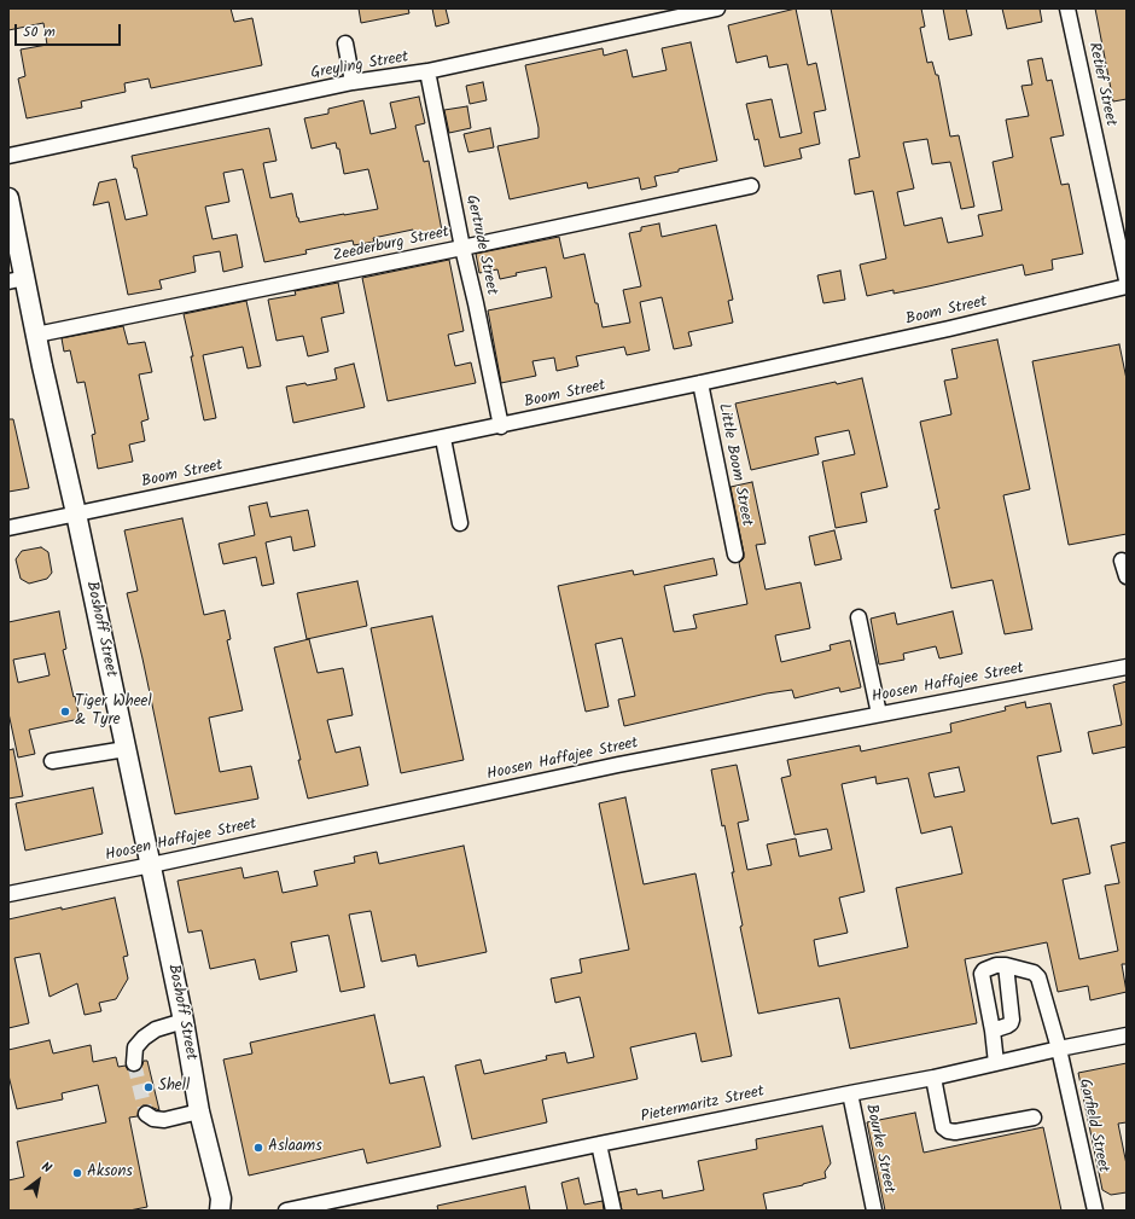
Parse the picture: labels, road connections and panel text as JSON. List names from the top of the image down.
{
  "streets": {
    "main road": ["Boshoff Street"],
    "street": [
      "Greyling Street",
      "Retief Street",
      "Zeederburg Street",
      "Gertrude Street",
      "Boom Street",
      "Little Boom Street",
      "Hoosen Haffajee Street",
      "Pietermaritz Street",
      "Garfield Street",
      "Bourke Street"
    ]
  },
  "crossings": [
    ["Greyling Street", "Gertrude Street"],
    ["Zeederburg Street", "Gertrude Street"],
    ["Zeederburg Street", "Boshoff Street"],
    ["Gertrude Street", "Boom Street"],
    ["Boom Street", "Little Boom Street"],
    ["Boom Street", "Boshoff Street"],
    ["Boshoff Street", "Hoosen Haffajee Street"],
    ["Pietermaritz Street", "Garfield Street"],
    ["Pietermaritz Street", "Bourke Street"]
  ],
  "places": [
    "Tiger Wheel & Tyre",
    "Shell",
    "Aslaams",
    "Aksons"
  ],
  "scale_bar": "50 m",
  "north": "top right"
}
